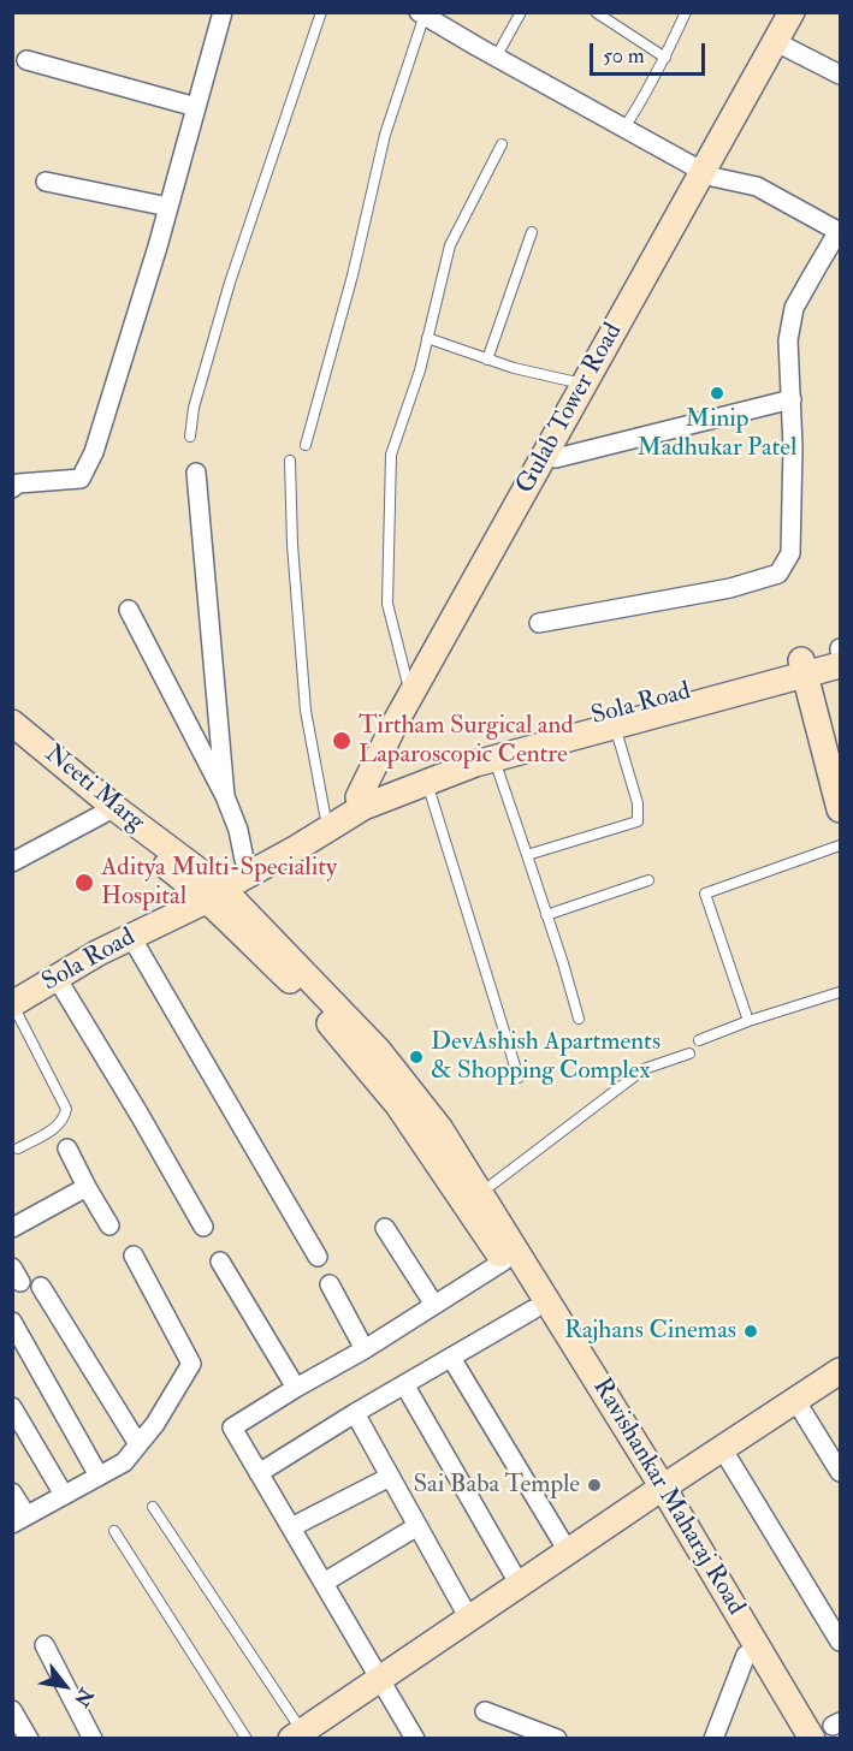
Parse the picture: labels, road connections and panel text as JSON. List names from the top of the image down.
{
  "streets": {
    "main road": [
      "Gulab Tower Road",
      "Sola Road",
      "Neeti Marg",
      "Ravishankar Maharaj Road"
    ]
  },
  "crossings": [
    ["Gulab Tower Road", "Sola Road"],
    ["Sola Road", "Neeti Marg"],
    ["Sola Road", "Ravishankar Maharaj Road"],
    ["Neeti Marg", "Ravishankar Maharaj Road"]
  ],
  "places": [
    "Minip Madhukar Patel",
    "Tirtham Surgical and Laparoscopic Centre",
    "Aditya Multi-Speciality Hospital",
    "DevAshish Apartments & Shopping Complex",
    "Rajhans Cinemas",
    "Sai Baba Temple"
  ],
  "scale_bar": "50 m",
  "north": "bottom right"
}
